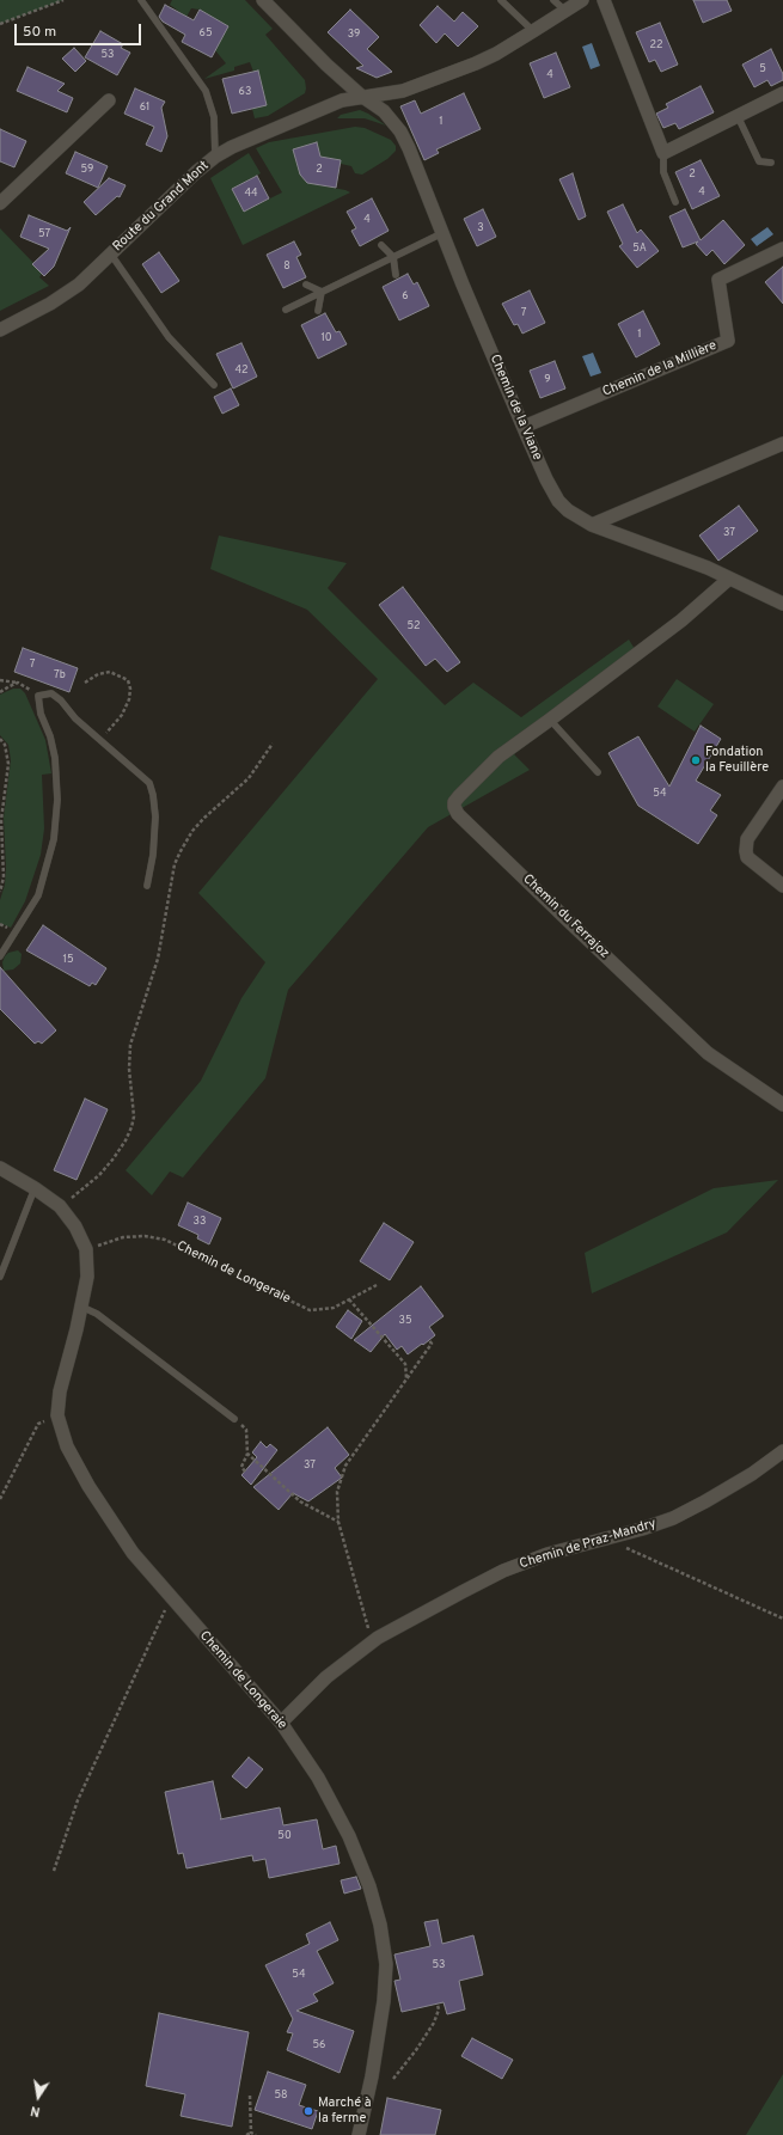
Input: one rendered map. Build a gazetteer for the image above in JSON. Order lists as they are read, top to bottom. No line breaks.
{"streets":{"street":["Route du Grand Mont","Chemin de la Millière","Chemin de la Viane","Chemin du Ferrajoz","Chemin de Longeraie","Chemin de Praz-Mandry"]},"crossings":[["Route du Grand Mont","Chemin de la Viane"],["Chemin de la Millière","Chemin de la Viane"],["Chemin de Longeraie","Chemin de Praz-Mandry"]],"places":["Fondation la Feuillère","Marché à la ferme"],"house_numbers":["65","39","22","53","5","4","63","61","1","59","2","2","4","44","4","3","57","5A","8","6","7","1","10","42","9","37","52","7","7b","54","15","33","35","37","50","53","54","56","58"],"scale_bar":"50 m","north":"bottom"}
